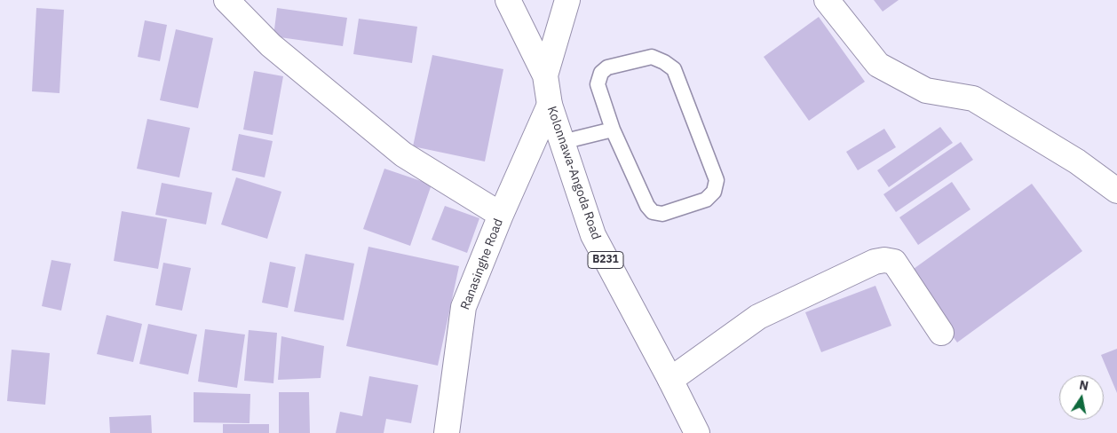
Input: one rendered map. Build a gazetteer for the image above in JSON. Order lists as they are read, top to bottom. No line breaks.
{"streets":{"street":["Kolonnawa-Angoda Road","B231","Ranasinghe Road"]},"crossings":[["Kolonnawa-Angoda Road","Ranasinghe Road"]],"north":"top"}
